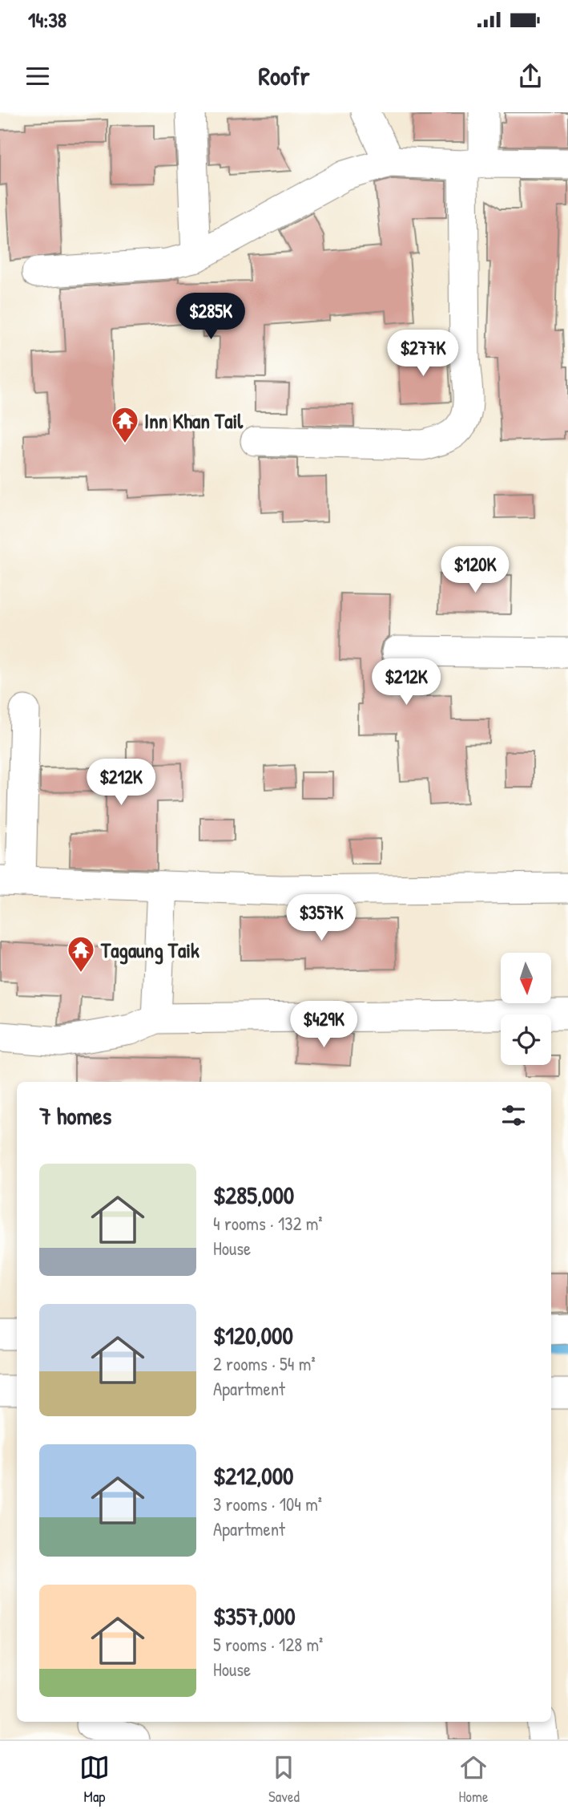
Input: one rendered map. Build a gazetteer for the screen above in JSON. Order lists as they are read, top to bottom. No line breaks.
{"places":{"temple":["Inn Khan Tail","Tagaung Taik"]},"north":"bottom","page":{"status":"14:38","header":"Roofr","price":["$285K","$277K","$120K","$212K","$212K","$357K","$429K"],"heading":"7 homes","list":[{"name":"$285,000","note":"4 rooms · 132 m² · House"},{"name":"$120,000","note":"2 rooms · 54 m² · Apartment"},{"name":"$212,000","note":"3 rooms · 104 m² · Apartment"},{"name":"$357,000","note":"5 rooms · 128 m² · House"}],"tabs":["Map","Saved","Home"]}}
